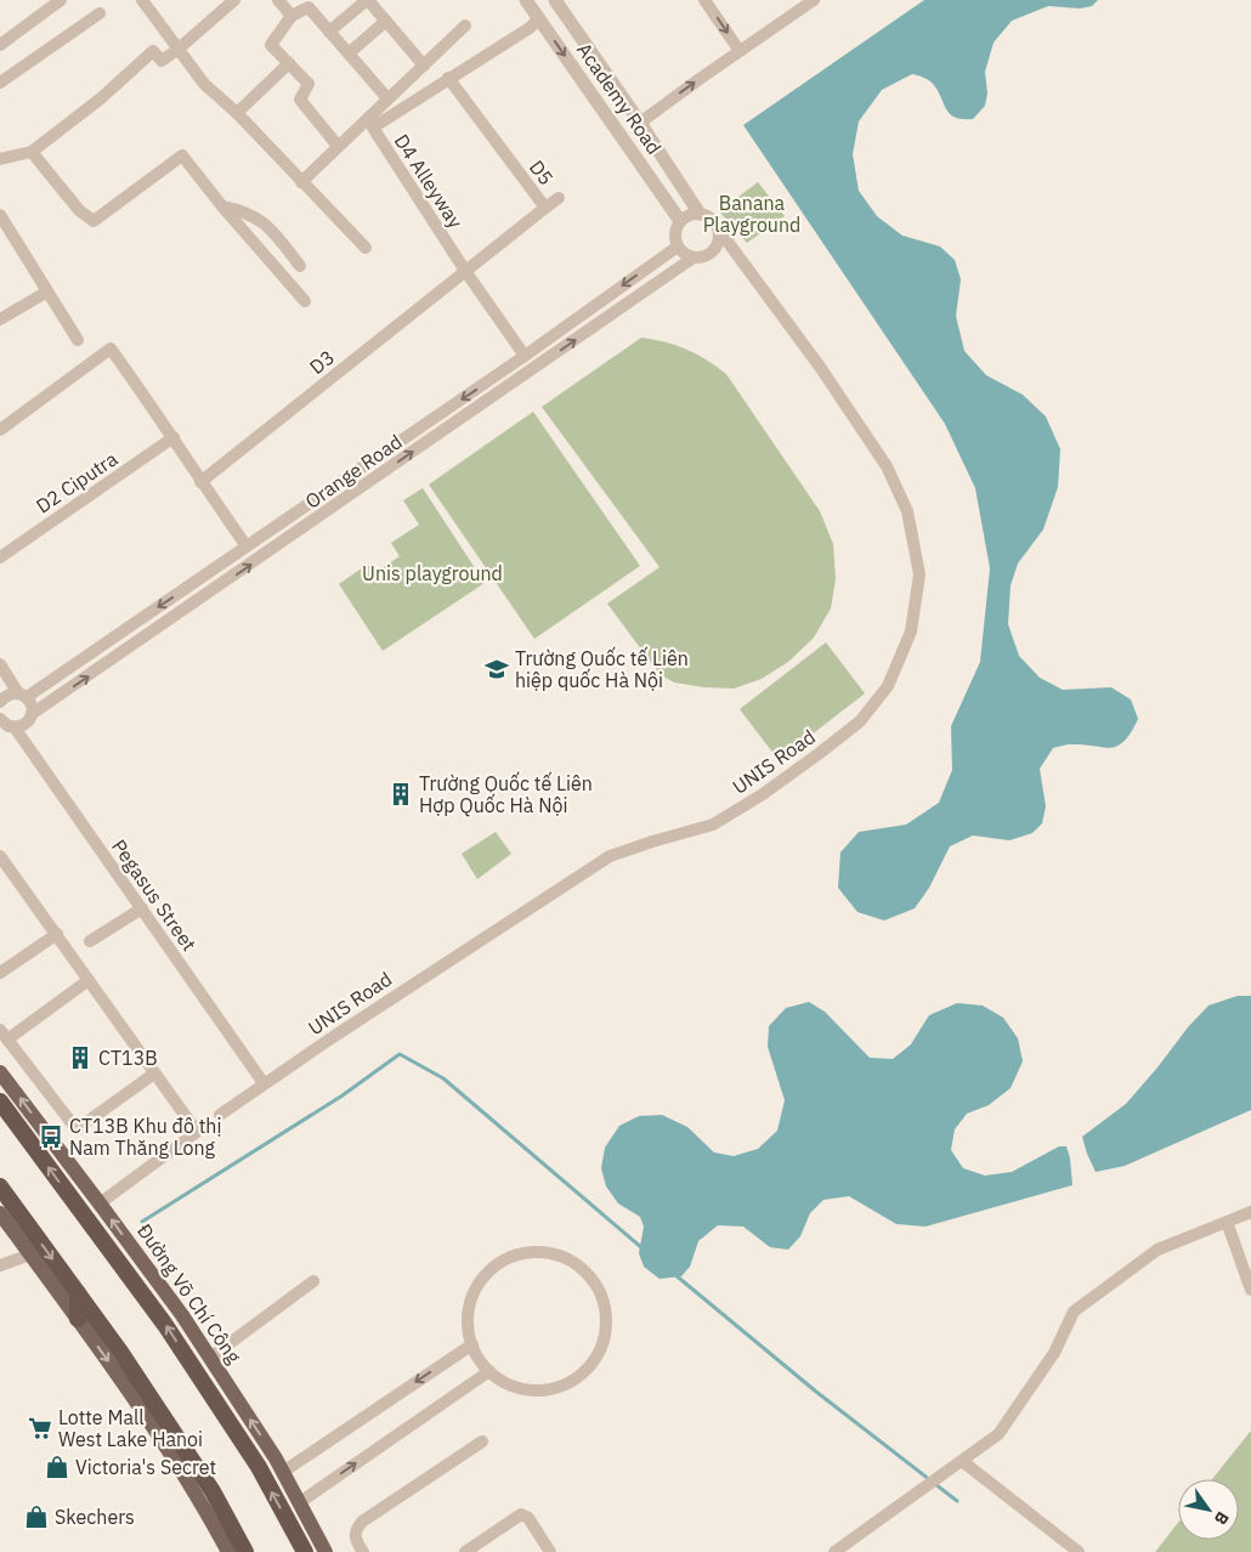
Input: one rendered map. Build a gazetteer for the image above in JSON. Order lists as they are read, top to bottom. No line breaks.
{"streets":{"highway":["Đường Võ Chí Công"],"street":["Academy Road","D5","D4 Alleyway","D3","Orange Road","D2 Ciputra","UNIS Road","Pegasus Street"]},"crossings":[["Academy Road","D4 Alleyway"],["Academy Road","Orange Road"],["Academy Road","UNIS Road"],["D5","D4 Alleyway"],["D5","D3"],["D4 Alleyway","D3"],["D4 Alleyway","Orange Road"],["Orange Road","UNIS Road"],["Orange Road","Pegasus Street"],["UNIS Road","Pegasus Street"]],"parks":["Banana Playground","Unis playground"],"places":{"school or university":["Trường Quốc tế Liên hiệp quốc Hà Nội"],"building":["Trường Quốc tế Liên Hợp Quốc Hà Nội","CT13B"],"bus stop":["CT13B Khu đô thị Nam Thăng Long"],"supermarket":["Lotte Mall West Lake Hanoi"],"shop":["Victoria's Secret","Skechers"]},"north":"bottom right"}
